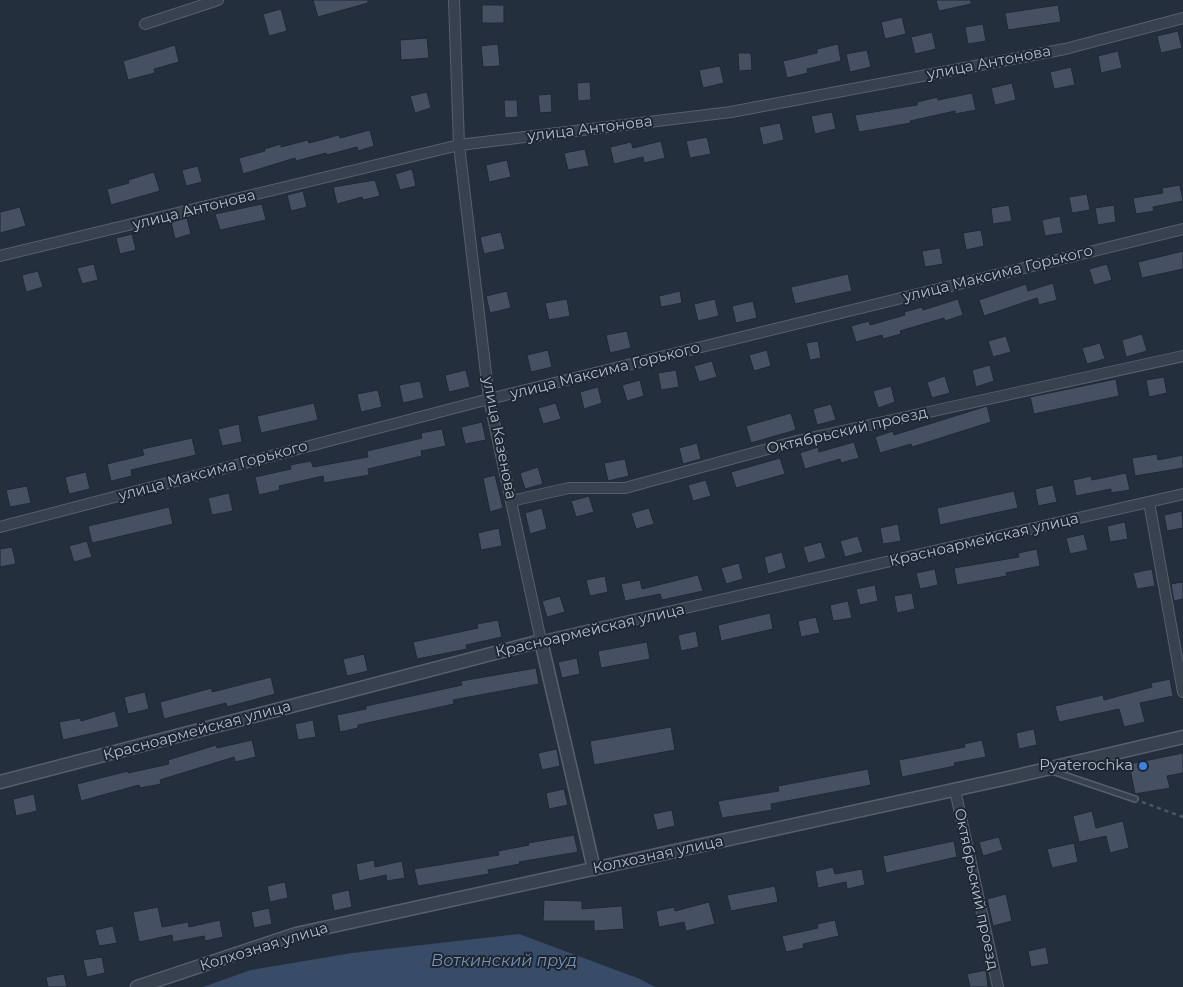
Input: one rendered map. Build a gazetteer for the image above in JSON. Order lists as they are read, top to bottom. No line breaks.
{"streets":{"street":["улица Антонова","улица Максима Горького","Октябрьский проезд","улица Казенова","Красноармейская улица","Колхозная улица"]},"crossings":[["улица Антонова","улица Казенова"],["улица Максима Горького","улица Казенова"],["Октябрьский проезд","улица Казенова"],["Октябрьский проезд","Колхозная улица"],["улица Казенова","Красноармейская улица"],["улица Казенова","Колхозная улица"]],"water":["Воткинский пруд"],"places":["Pyaterochka"]}
